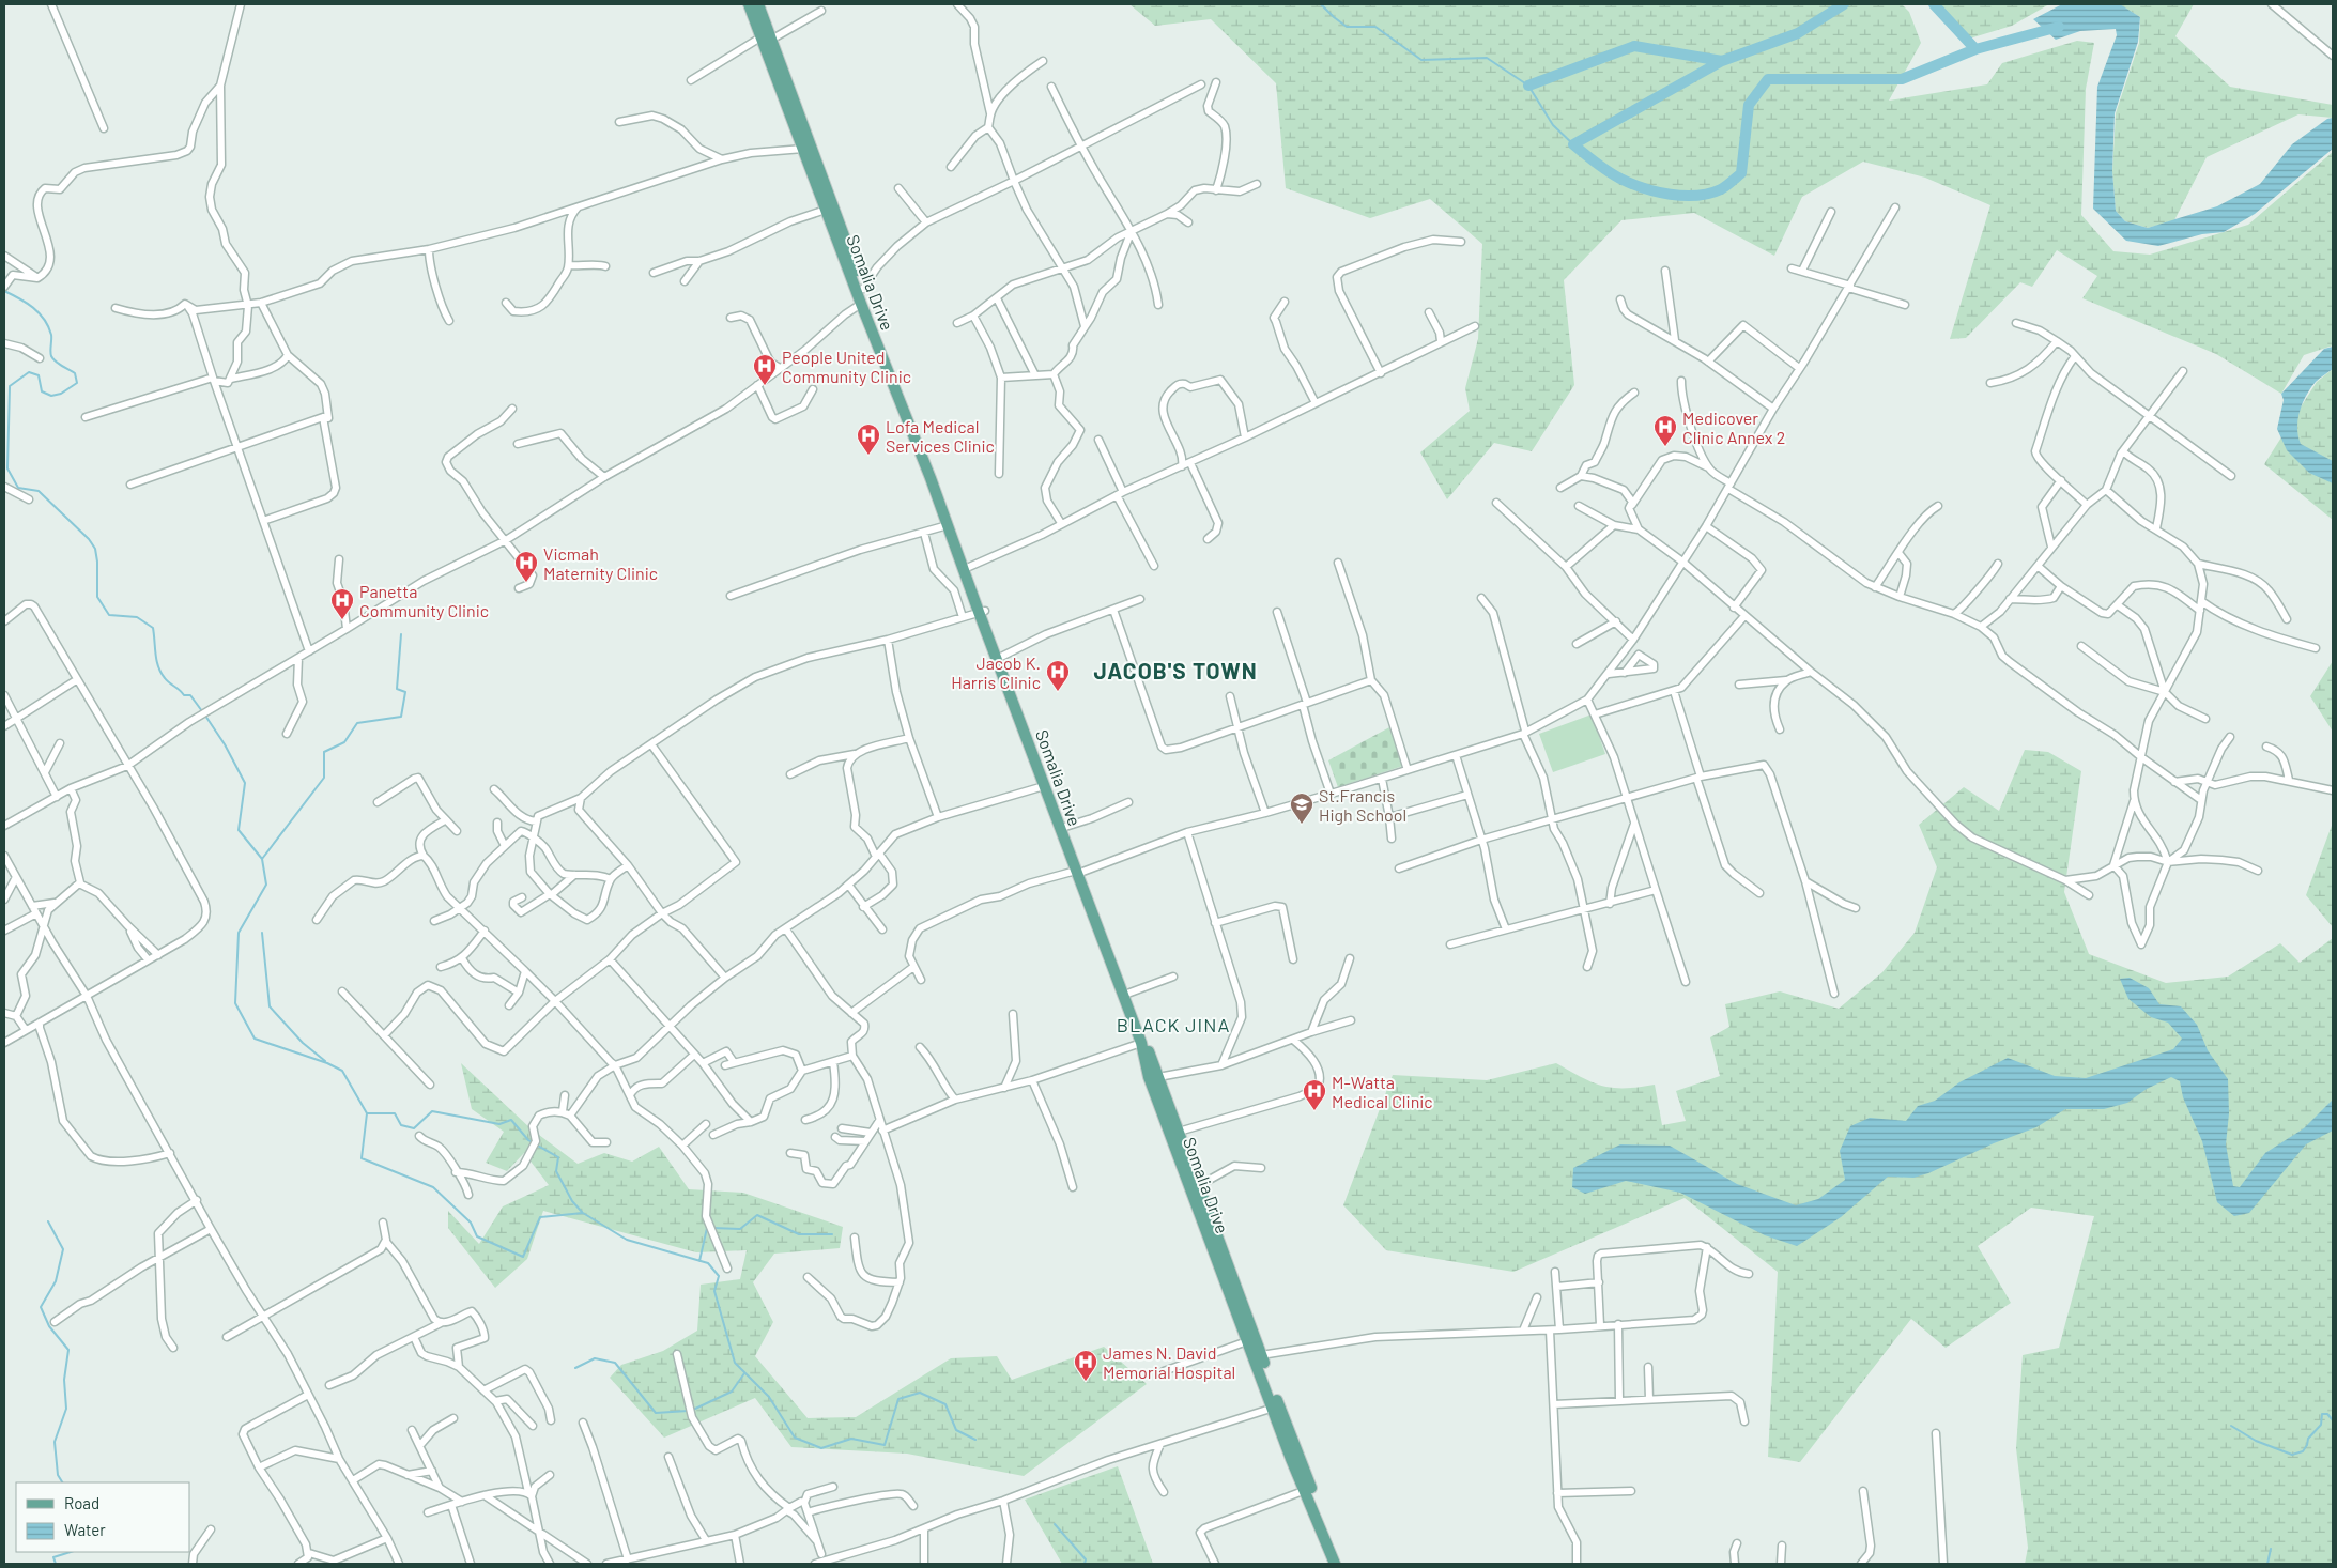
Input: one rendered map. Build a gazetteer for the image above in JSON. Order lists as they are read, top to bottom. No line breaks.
{"streets":{"main road":["Somalia Drive"]},"districts":["JACOB'S TOWN","BLACK JINA"],"places":{"hospital":["People United Community Clinic","Medicover Clinic Annex 2","Lofa Medical Services Clinic","Vicmah Maternity Clinic","Panetta Community Clinic","Jacob K. Harris Clinic","M-Watta Medical Clinic","James N. David Memorial Hospital"],"school or university":["St.Francis High School"]},"legend":["Road","Water"]}
